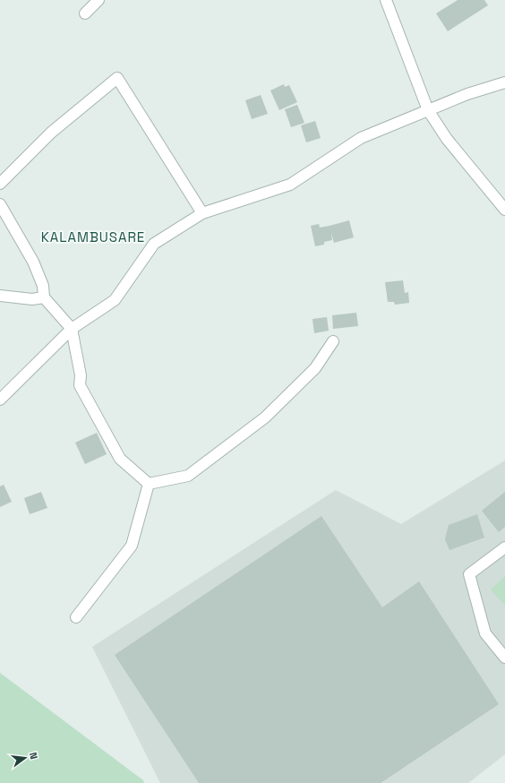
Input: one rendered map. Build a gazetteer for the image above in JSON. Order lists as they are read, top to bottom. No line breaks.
{"districts":["KALAMBUSARE"],"north":"right"}
